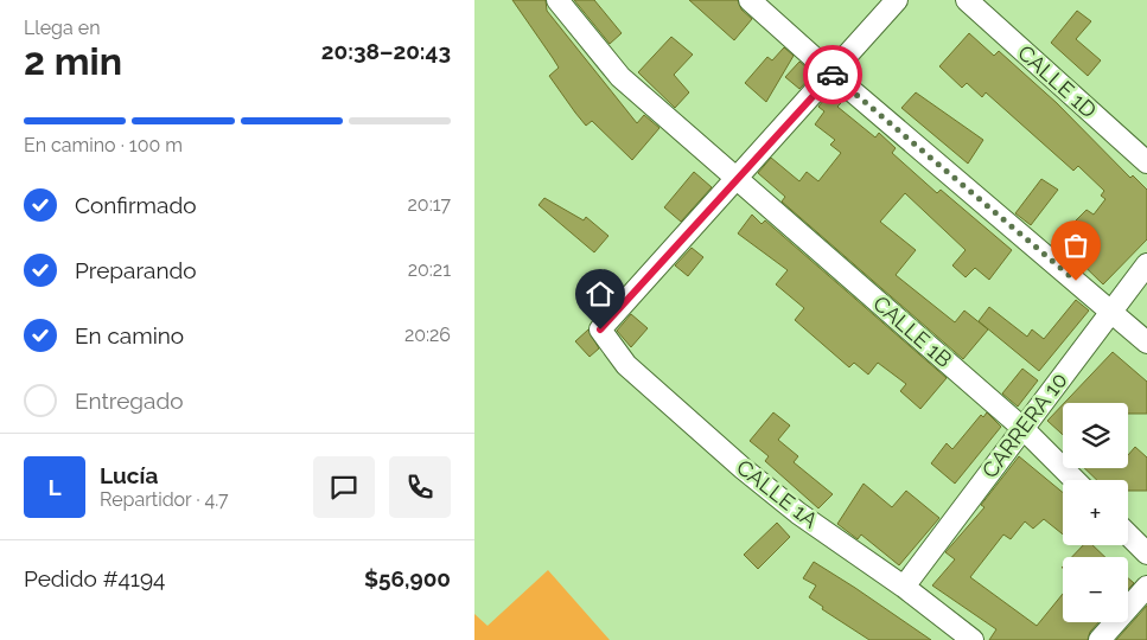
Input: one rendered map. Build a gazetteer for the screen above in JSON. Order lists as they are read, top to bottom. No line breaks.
{"streets":{"street":["CALLE 1D","CALLE 1B","CARRERA 10","CALLE 1A"]},"crossings":[["CALLE 1B","CARRERA 10"],["CALLE 1B","CALLE 1A"],["CARRERA 10","CALLE 1A"]],"page":{"heading":["2 min","Llega en","20:38–20:43"],"panel":["Lucía","Repartidor · 4.7","Pedido #4194","$56,900"],"bar":"En camino · 100 m","list":[["Confirmado","20:17"],["Preparando","20:21"],["En camino","20:26"],"Entregado"],"map_buttons":["+","−"],"round":"L"}}
